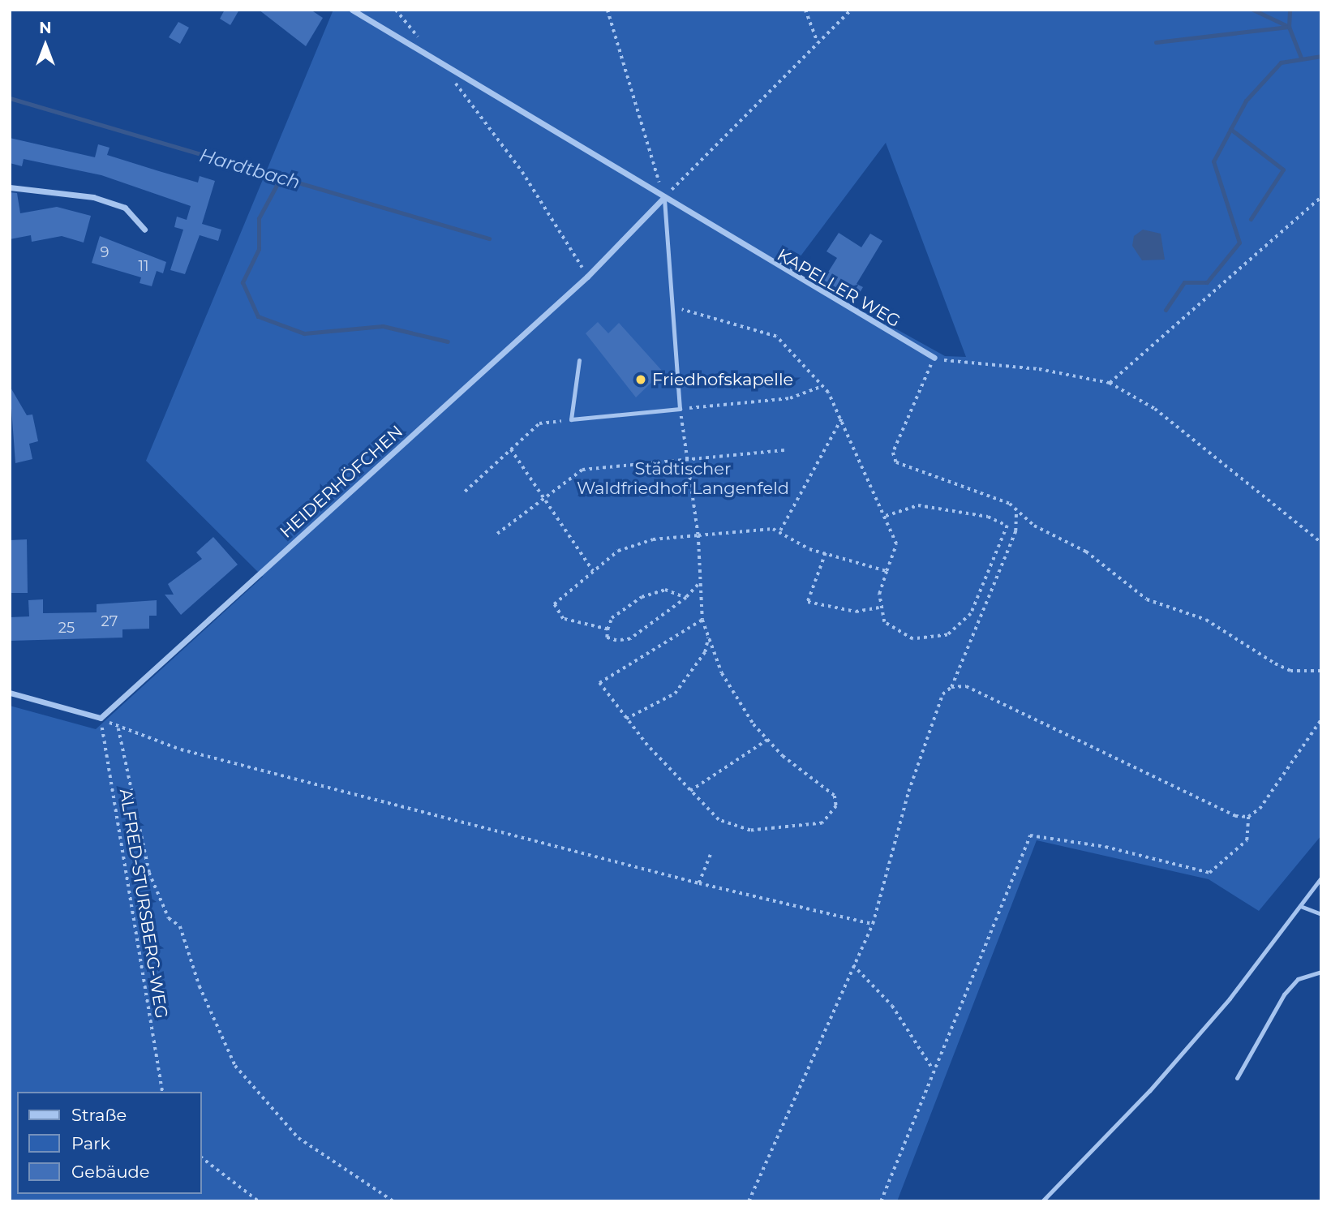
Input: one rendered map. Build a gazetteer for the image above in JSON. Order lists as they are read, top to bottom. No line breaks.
{"streets":{"street":["KAPELLER WEG","HEIDERHÖFCHEN"],"path":["ALFRED-STURSBERG-WEG"]},"crossings":[["KAPELLER WEG","HEIDERHÖFCHEN"],["HEIDERHÖFCHEN","ALFRED-STURSBERG-WEG"]],"water":["Hardtbach"],"parks":["Städtischer Waldfriedhof Langenfeld"],"places":["Friedhofskapelle"],"house_numbers":["9","11","27","25"],"legend":["Straße","Park","Gebäude"],"north":"top"}
